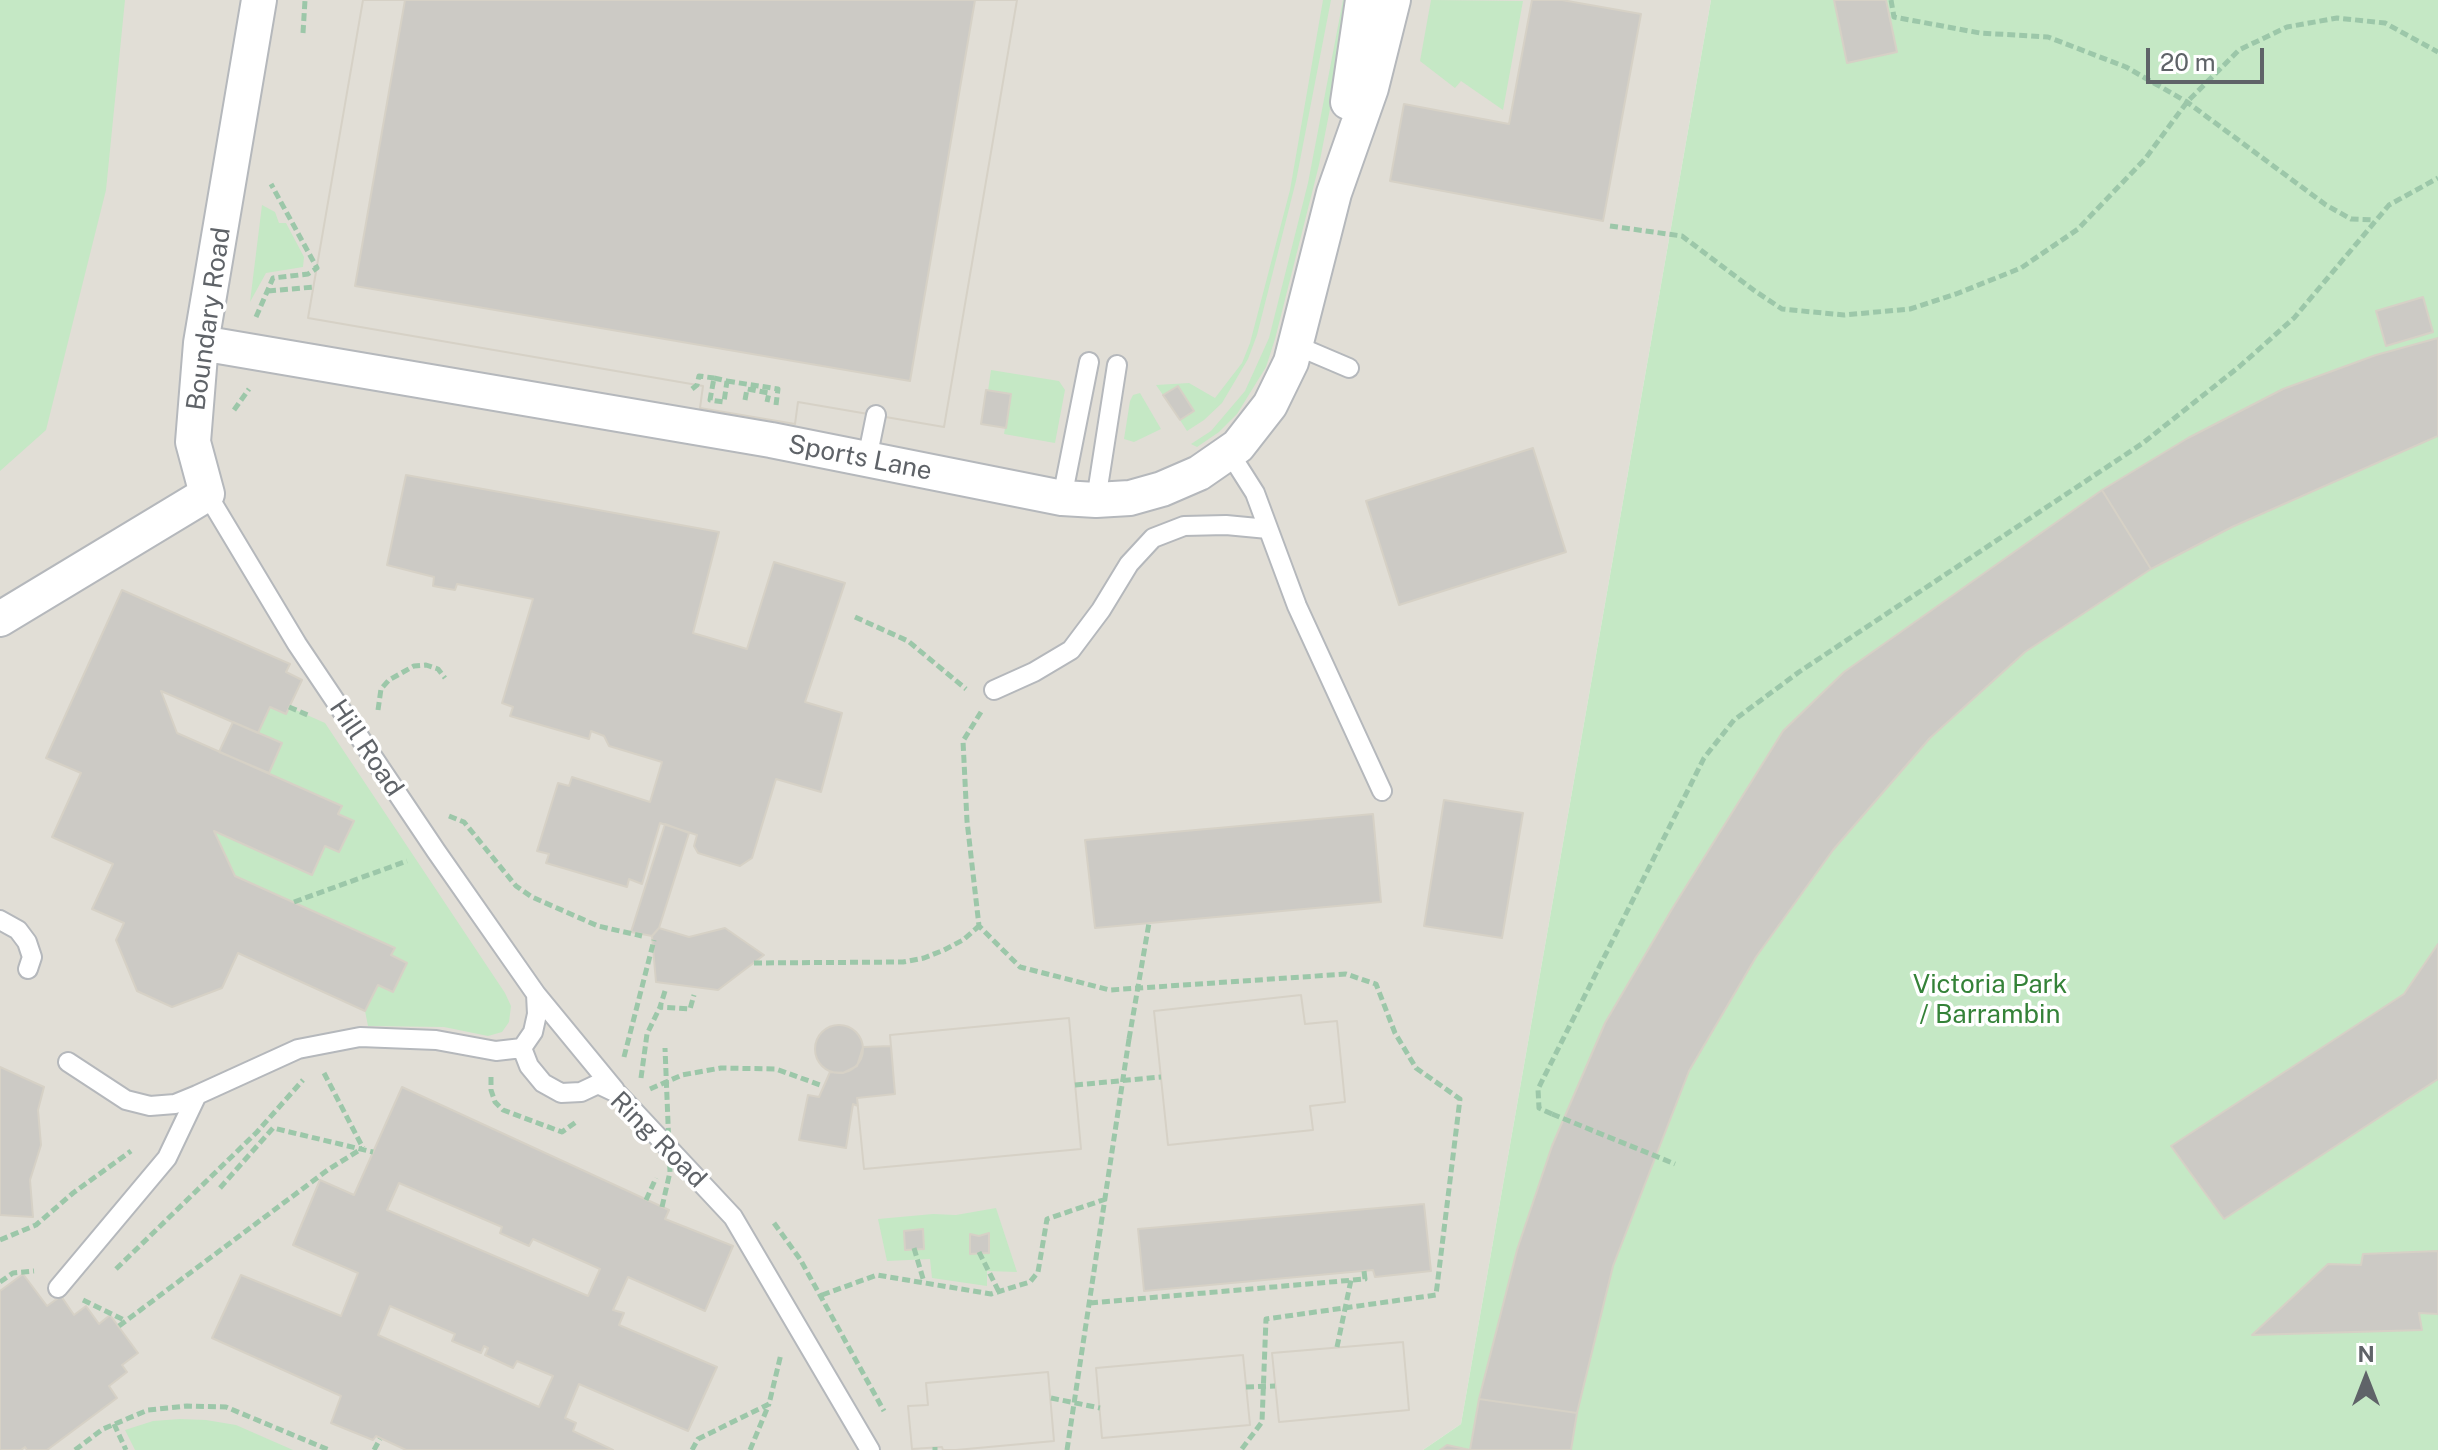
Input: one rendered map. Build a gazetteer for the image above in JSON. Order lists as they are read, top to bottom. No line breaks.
{"streets":{"street":["Boundary Road","Sports Lane"],"lane":["Hill Road","Ring Road"]},"crossings":[["Boundary Road","Sports Lane"],["Boundary Road","Hill Road"],["Hill Road","Ring Road"]],"parks":["Victoria Park / Barrambin"],"scale_bar":"20 m","north":"top"}
